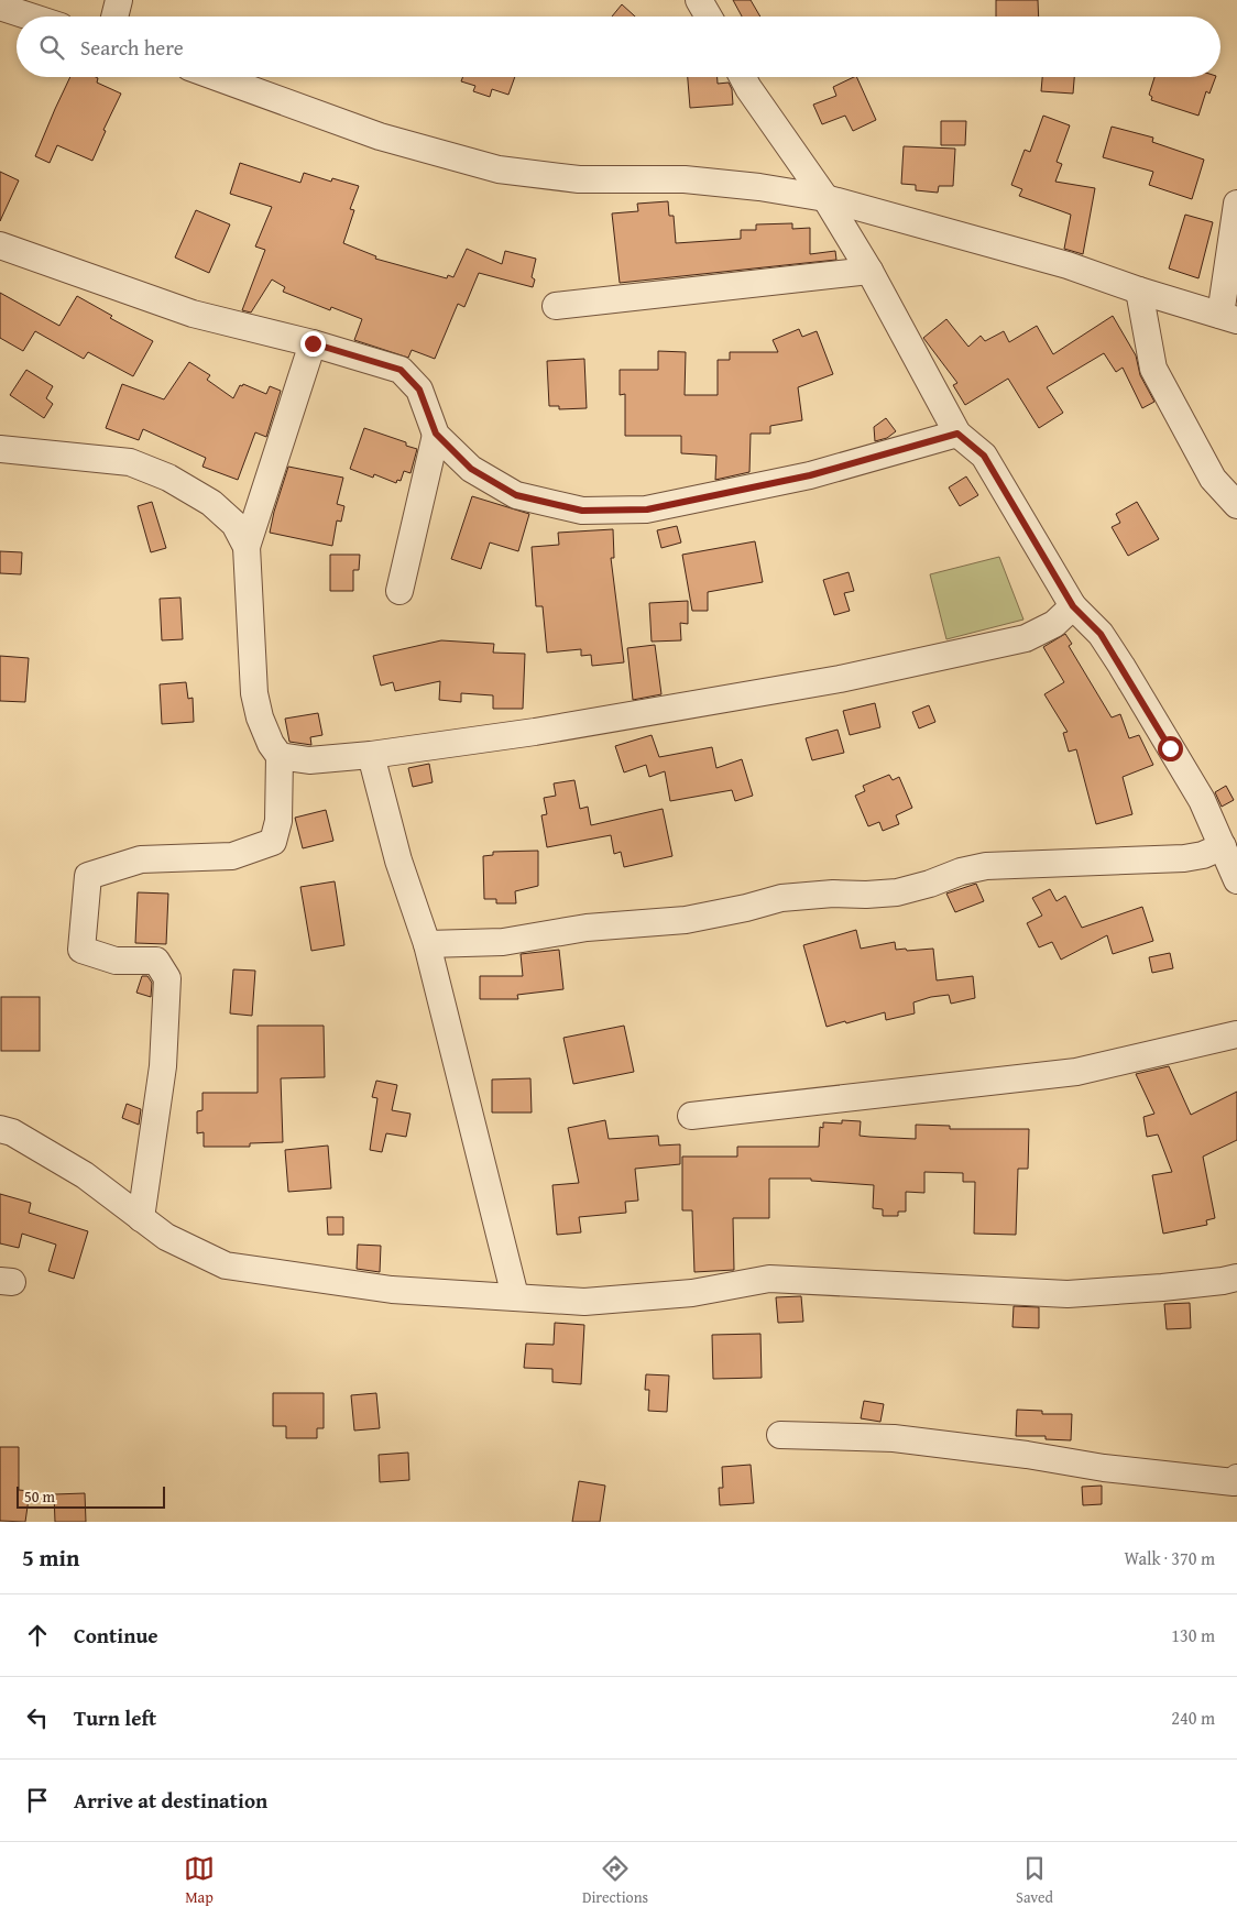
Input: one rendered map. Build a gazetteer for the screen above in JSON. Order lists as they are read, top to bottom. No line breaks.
{"scale_bar":"50 m","page":{"search":"Search here","scale":"50 m","heading":["5 min","Walk · 370 m"],"list":[["Continue","130 m"],["Turn left","240 m"],"Arrive at destination"],"nav":["Map","Directions","Saved"]}}
